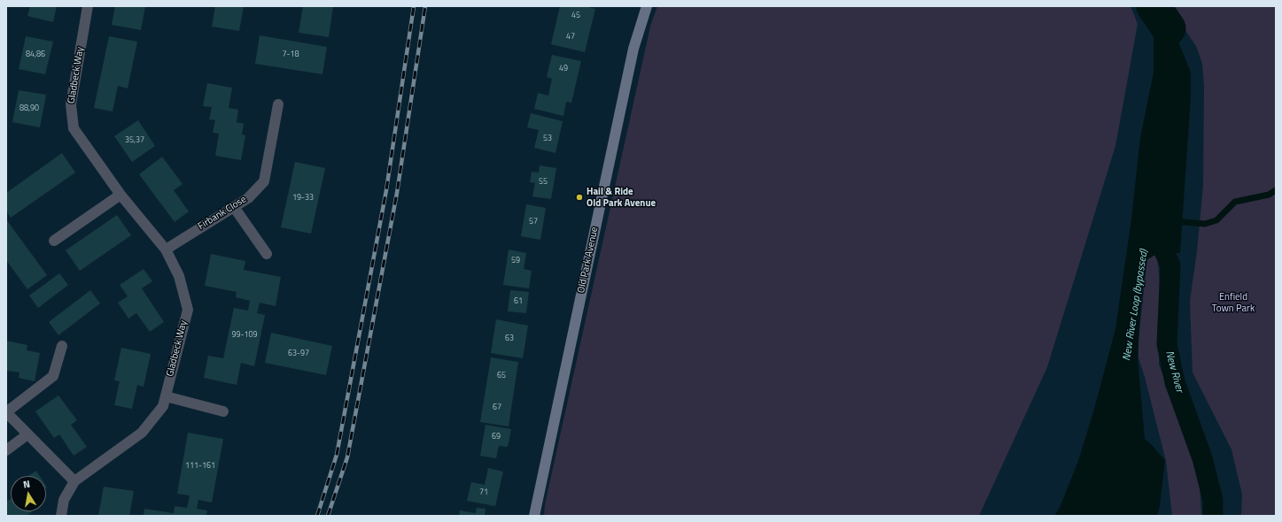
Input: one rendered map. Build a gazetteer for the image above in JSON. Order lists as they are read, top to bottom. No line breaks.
{"streets":{"street":["Gladbeck Way","Firbank Close","Old Park Avenue"]},"crossings":[["Gladbeck Way","Firbank Close"]],"water":["New River Loop (bypassed)","New River"],"parks":["Enfield Town Park"],"places":["Hail & Ride Old Park Avenue"],"house_numbers":["45","47","84,86","7-18","49","88,90","53","35,37","55","19-33","57","59","61","99-109","63","63-97","65","67","69","111-161","71"],"north":"top"}
